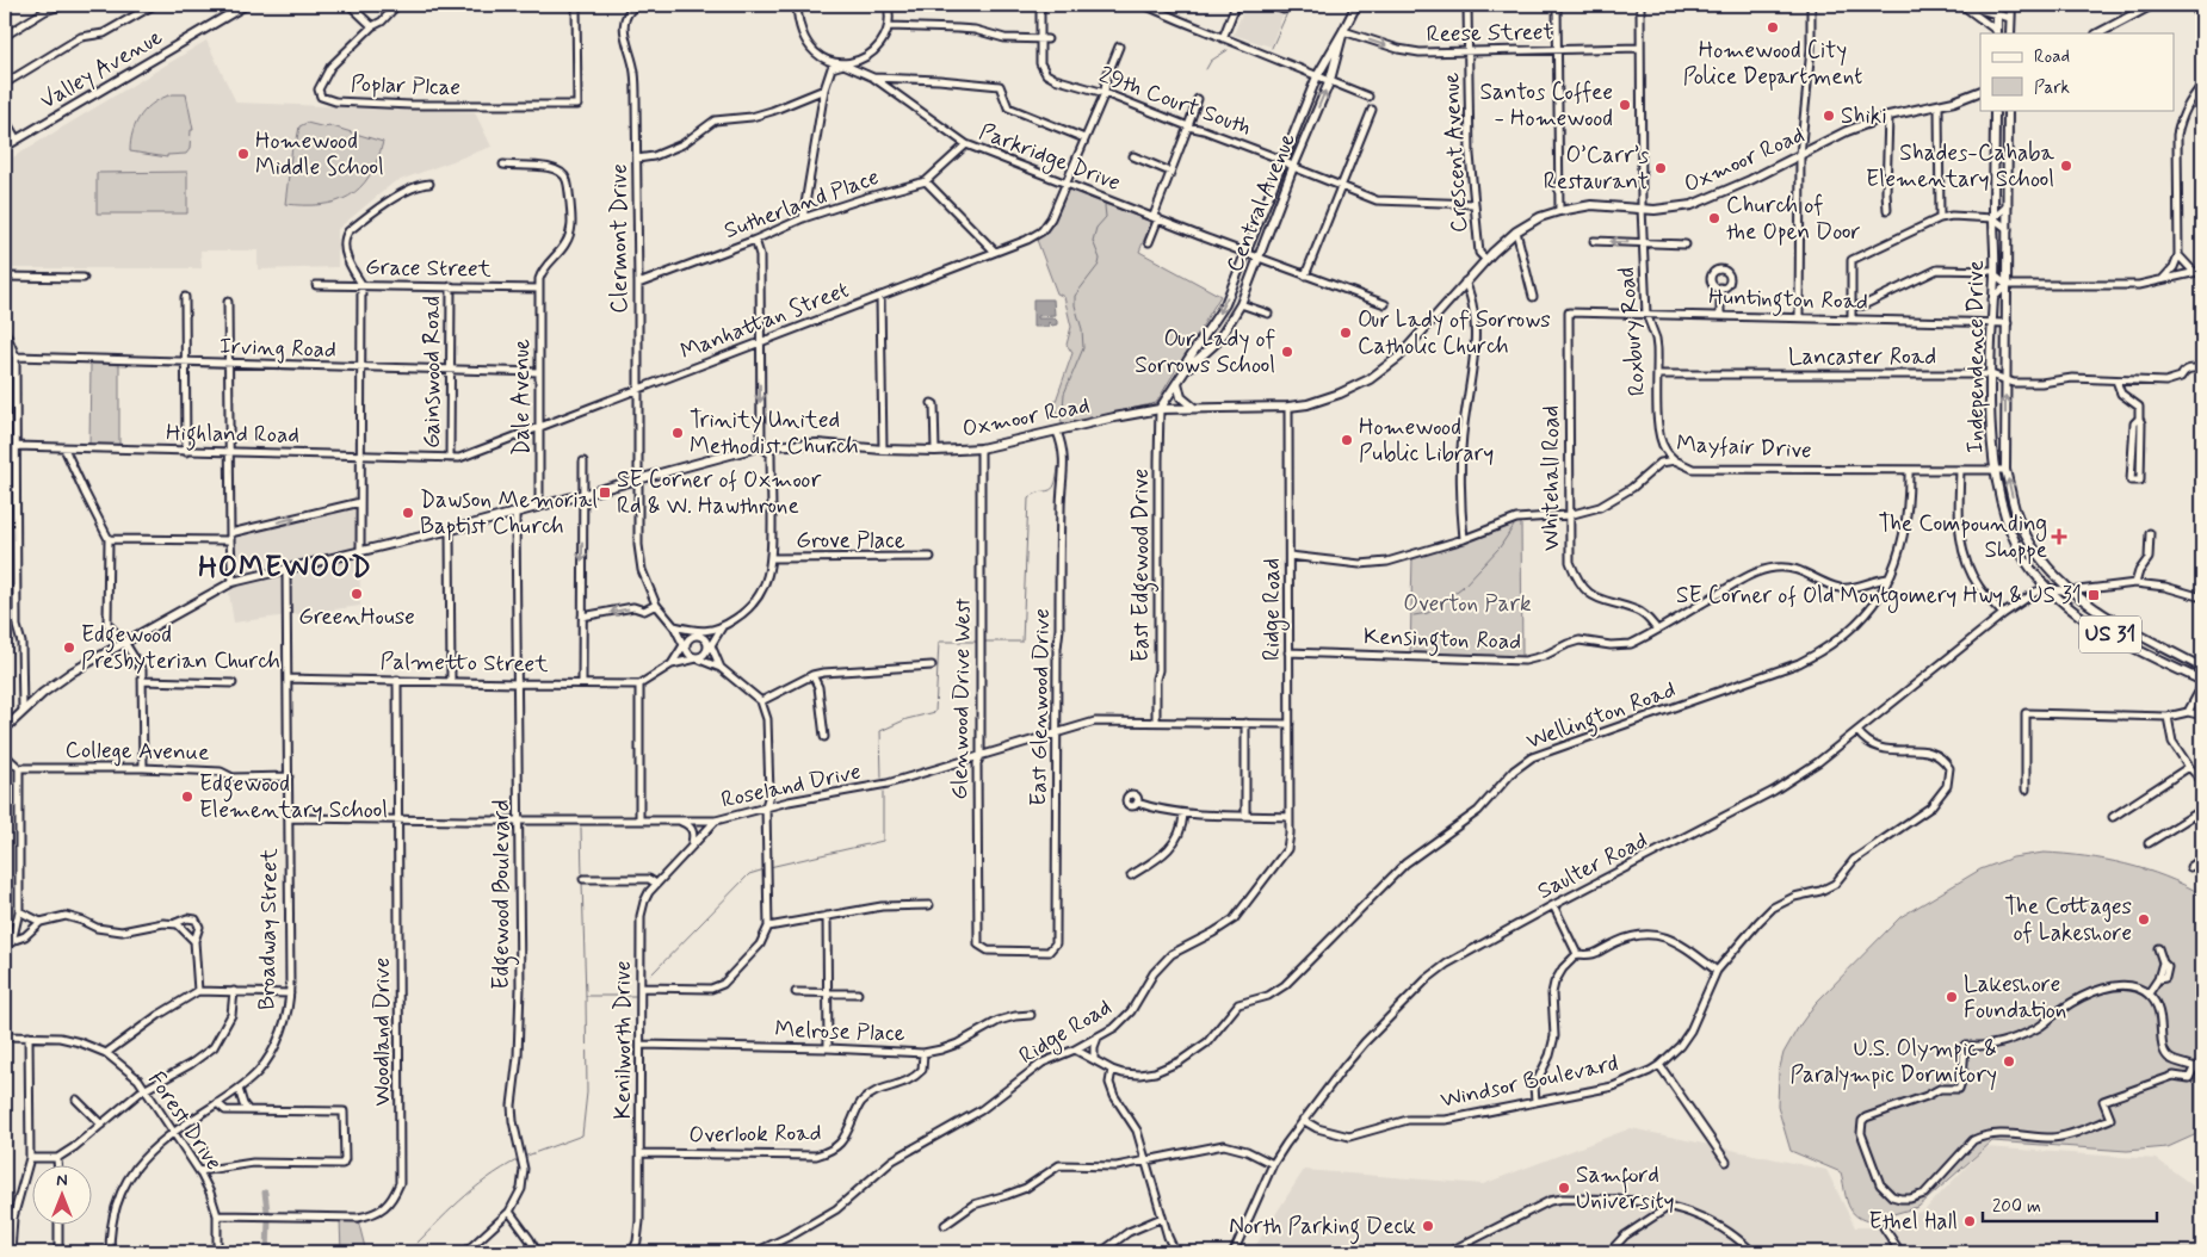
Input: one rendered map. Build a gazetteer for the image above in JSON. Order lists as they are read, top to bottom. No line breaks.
{"streets":{"main road":["Valley Avenue","Oxmoor Road","Central Avenue","Independence Drive","US 31"],"street":["Reese Street","Poplar Plcae","29th Court South","Crescent Avenue","Parkridge Drive","Sutherland Place","Clermont Drive","Grace Street","Huntington Road","Manhattan Street","Roxbury Road","Irving Road","Lancaster Road","Gainswood Road","Dale Avenue","Highland Road","Mayfair Drive","Whitehall Road","Grove Place","East Edgewood Drive","Ridge Road","Kensington Road","Palmetto Street","Glenwood Drive West","East Glenwood Drive","Wellington Road","College Avenue","Roseland Drive","Saulter Road","Edgewood Boulevard","Broadway Street","Woodland Drive","Melrose Place","Kenilworth Drive","Windsor Boulevard","Forest Drive","Overlook Road"]},"crossings":[["Reese Street","Crescent Avenue"],["Reese Street","Central Avenue"],["Reese Street","Roxbury Road"],["29th Court South","Crescent Avenue"],["29th Court South","Central Avenue"],["29th Court South","Manhattan Street"],["Crescent Avenue","Oxmoor Road"],["Parkridge Drive","Central Avenue"],["Parkridge Drive","Sutherland Place"],["Parkridge Drive","Manhattan Street"],["Oxmoor Road","Central Avenue"],["Oxmoor Road","Clermont Drive"],["Oxmoor Road","Roxbury Road"],["Oxmoor Road","Dale Avenue"],["Oxmoor Road","Grove Place"],["Oxmoor Road","East Edgewood Drive"],["Oxmoor Road","Ridge Road"],["Oxmoor Road","Glenwood Drive West"],["Oxmoor Road","East Glenwood Drive"],["Oxmoor Road","Edgewood Boulevard"],["Oxmoor Road","Broadway Street"],["Central Avenue","East Edgewood Drive"],["Sutherland Place","Clermont Drive"],["Clermont Drive","Manhattan Street"],["Clermont Drive","Grove Place"],["Grace Street","Gainswood Road"],["Grace Street","Dale Avenue"],["Huntington Road","Roxbury Road"],["Huntington Road","Independence Drive"],["Huntington Road","Whitehall Road"],["Manhattan Street","Gainswood Road"],["Manhattan Street","Dale Avenue"],["Manhattan Street","Highland Road"],["Roxbury Road","Lancaster Road"],["Roxbury Road","Mayfair Drive"],["Irving Road","Gainswood Road"],["Irving Road","Dale Avenue"],["Lancaster Road","Independence Drive"],["Independence Drive","Mayfair Drive"],["Independence Drive","Saulter Road"],["Gainswood Road","Highland Road"],["Mayfair Drive","Whitehall Road"],["Mayfair Drive","Ridge Road"],["Mayfair Drive","Wellington Road"],["Whitehall Road","Kensington Road"],["East Edgewood Drive","Roseland Drive"],["Ridge Road","Kensington Road"],["Ridge Road","Roseland Drive"],["Kensington Road","Wellington Road"],["Palmetto Street","Roseland Drive"],["Palmetto Street","Edgewood Boulevard"],["Palmetto Street","Broadway Street"],["Palmetto Street","Woodland Drive"],["Palmetto Street","Kenilworth Drive"],["Glenwood Drive West","East Glenwood Drive"],["Glenwood Drive West","Roseland Drive"],["East Glenwood Drive","Roseland Drive"],["College Avenue","Broadway Street"],["Roseland Drive","Edgewood Boulevard"],["Roseland Drive","Broadway Street"],["Roseland Drive","Woodland Drive"],["Roseland Drive","Kenilworth Drive"],["Saulter Road","Windsor Boulevard"],["Broadway Street","Forest Drive"],["Woodland Drive","Forest Drive"],["Melrose Place","Kenilworth Drive"],["Melrose Place","Overlook Road"],["Kenilworth Drive","Overlook Road"]],"one_way":["Reese Street"],"districts":["HOMEWOOD"],"parks":["Overton Park"],"places":{"other":["Homewood City Police Department","Santos Coffee - Homewood","Shiki","Homewood Middle School","Shades-Cahaba Elementary School","O’Carr’s Restaurant","Church of the Open Door","Our Lady of Sorrows Catholic Church","Our Lady of Sorrows School","Trinity United Methodist Church","Homewood Public Library","Dawson Memorial Baptist Church","GreenHouse","Edgewood Presbyterian Church","Edgewood Elementary School","The Cottages of Lakeshore","Lakeshore Foundation","U.S. Olympic & Paralympic Dormitory","Samford University","Ethel Hall","North Parking Deck"],"transit":["SE Corner of Oxmoor Rd & W. Hawthrone","SE Corner of Old Montgomery Hwy & US 31"],"health":["The Compounding Shoppe"]},"legend":["Road","Park"],"scale_bar":"200 m","north":"top"}
